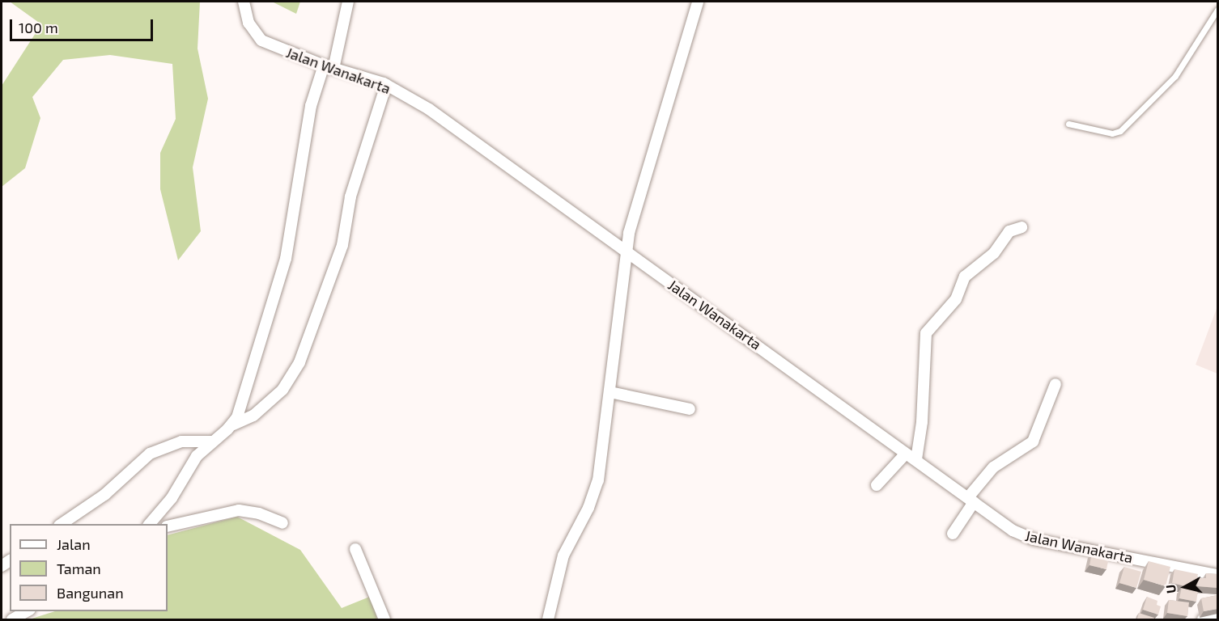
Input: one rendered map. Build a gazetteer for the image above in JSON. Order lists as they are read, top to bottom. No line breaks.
{"streets":{"street":["Jalan Wanakarta"]},"legend":["Jalan","Taman","Bangunan"],"scale_bar":"100 m","north":"left"}
